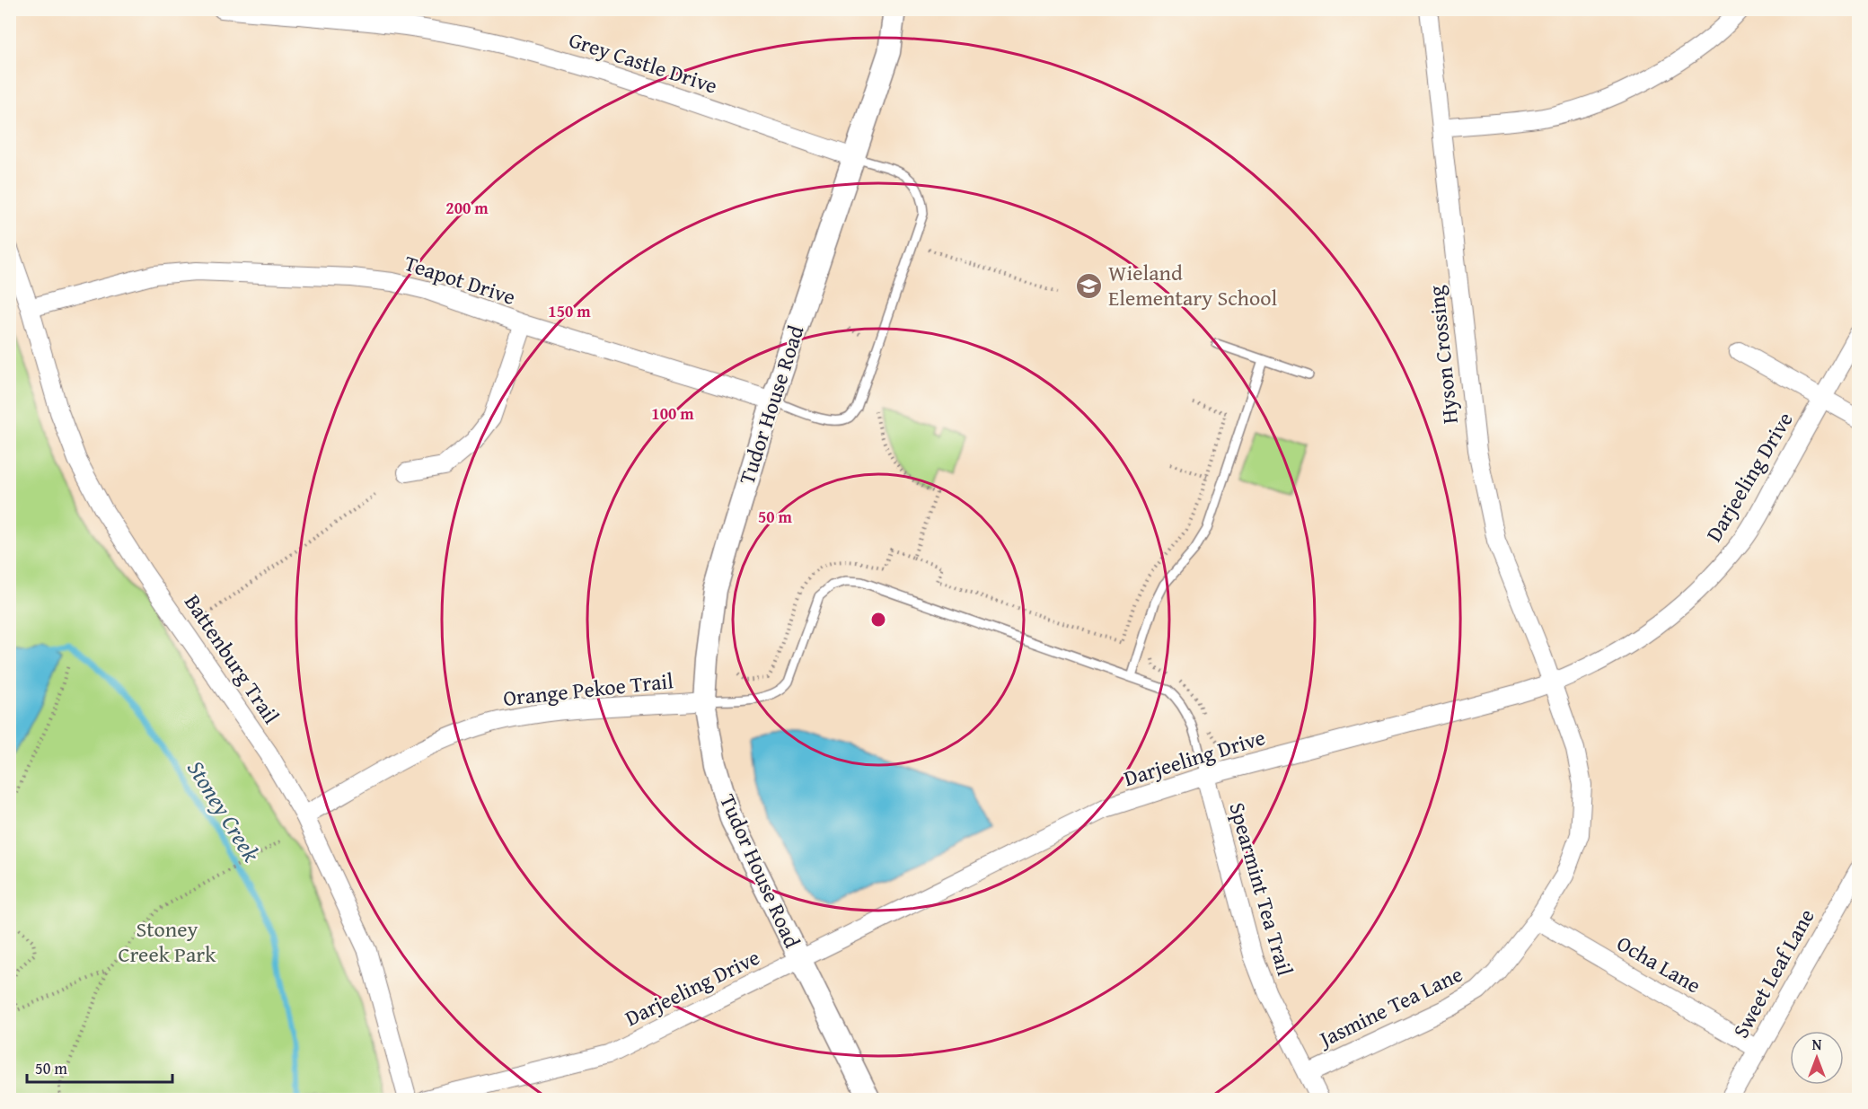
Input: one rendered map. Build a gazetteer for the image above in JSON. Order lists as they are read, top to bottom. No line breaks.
{"streets":{"street":["Grey Castle Drive","Teapot Drive","Hyson Crossing","Tudor House Road","Darjeeling Drive","Battenburg Trail","Orange Pekoe Trail","Spearmint Tea Trail","Ocha Lane","Sweet Leaf Lane","Jasmine Tea Lane"]},"crossings":[["Grey Castle Drive","Tudor House Road"],["Teapot Drive","Tudor House Road"],["Teapot Drive","Battenburg Trail"],["Hyson Crossing","Darjeeling Drive"],["Hyson Crossing","Jasmine Tea Lane"],["Tudor House Road","Darjeeling Drive"],["Tudor House Road","Orange Pekoe Trail"],["Darjeeling Drive","Spearmint Tea Trail"],["Darjeeling Drive","Jasmine Tea Lane"],["Battenburg Trail","Orange Pekoe Trail"],["Spearmint Tea Trail","Jasmine Tea Lane"],["Ocha Lane","Sweet Leaf Lane"],["Ocha Lane","Jasmine Tea Lane"]],"water":["Stoney Creek"],"parks":["Stoney Creek Park"],"places":{"school or university":["Wieland Elementary School"]},"scale_bar":"50 m","north":"top","rings":["200 m","150 m","100 m","50 m"]}
